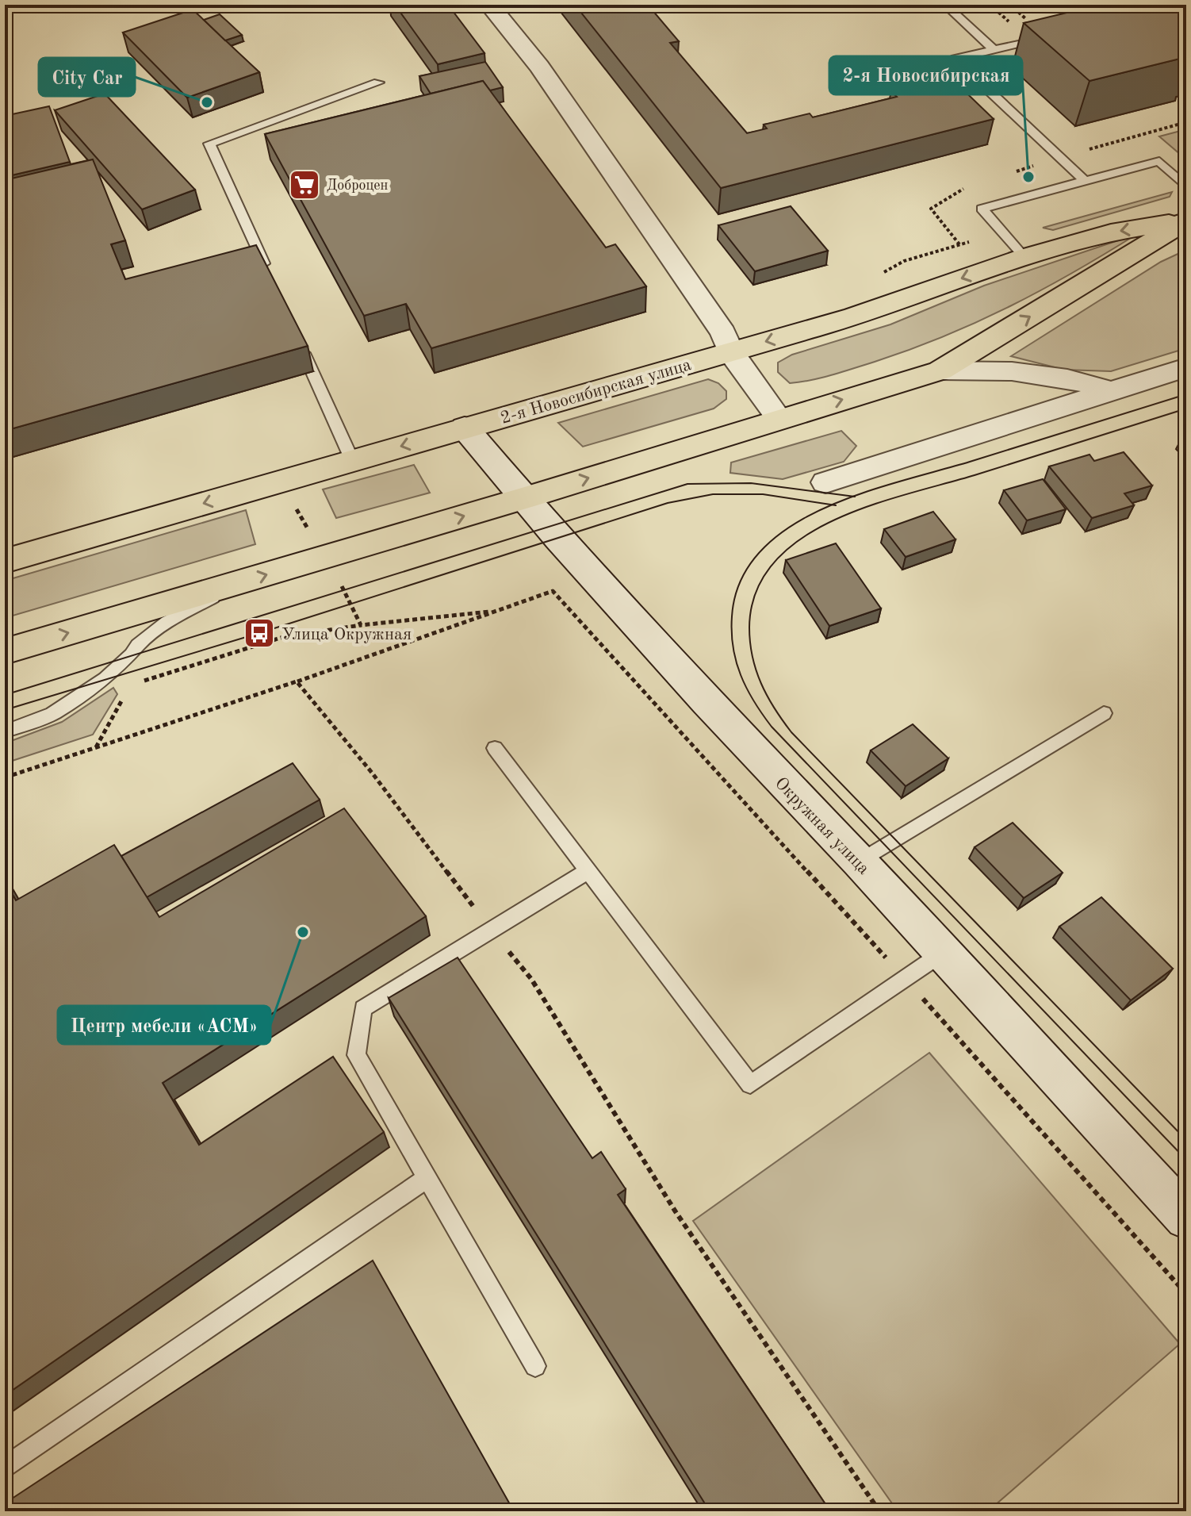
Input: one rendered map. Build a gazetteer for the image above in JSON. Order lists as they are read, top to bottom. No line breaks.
{"streets":{"main road":["2-я Новосибирская улица","Окружная улица"]},"crossings":[["2-я Новосибирская улица","Окружная улица"]],"places":{"other":["City Car","2-я Новосибирская","Центр мебели «АСМ»"],"supermarket":["Доброцен"],"bus stop":["Улица Окружная"]}}
